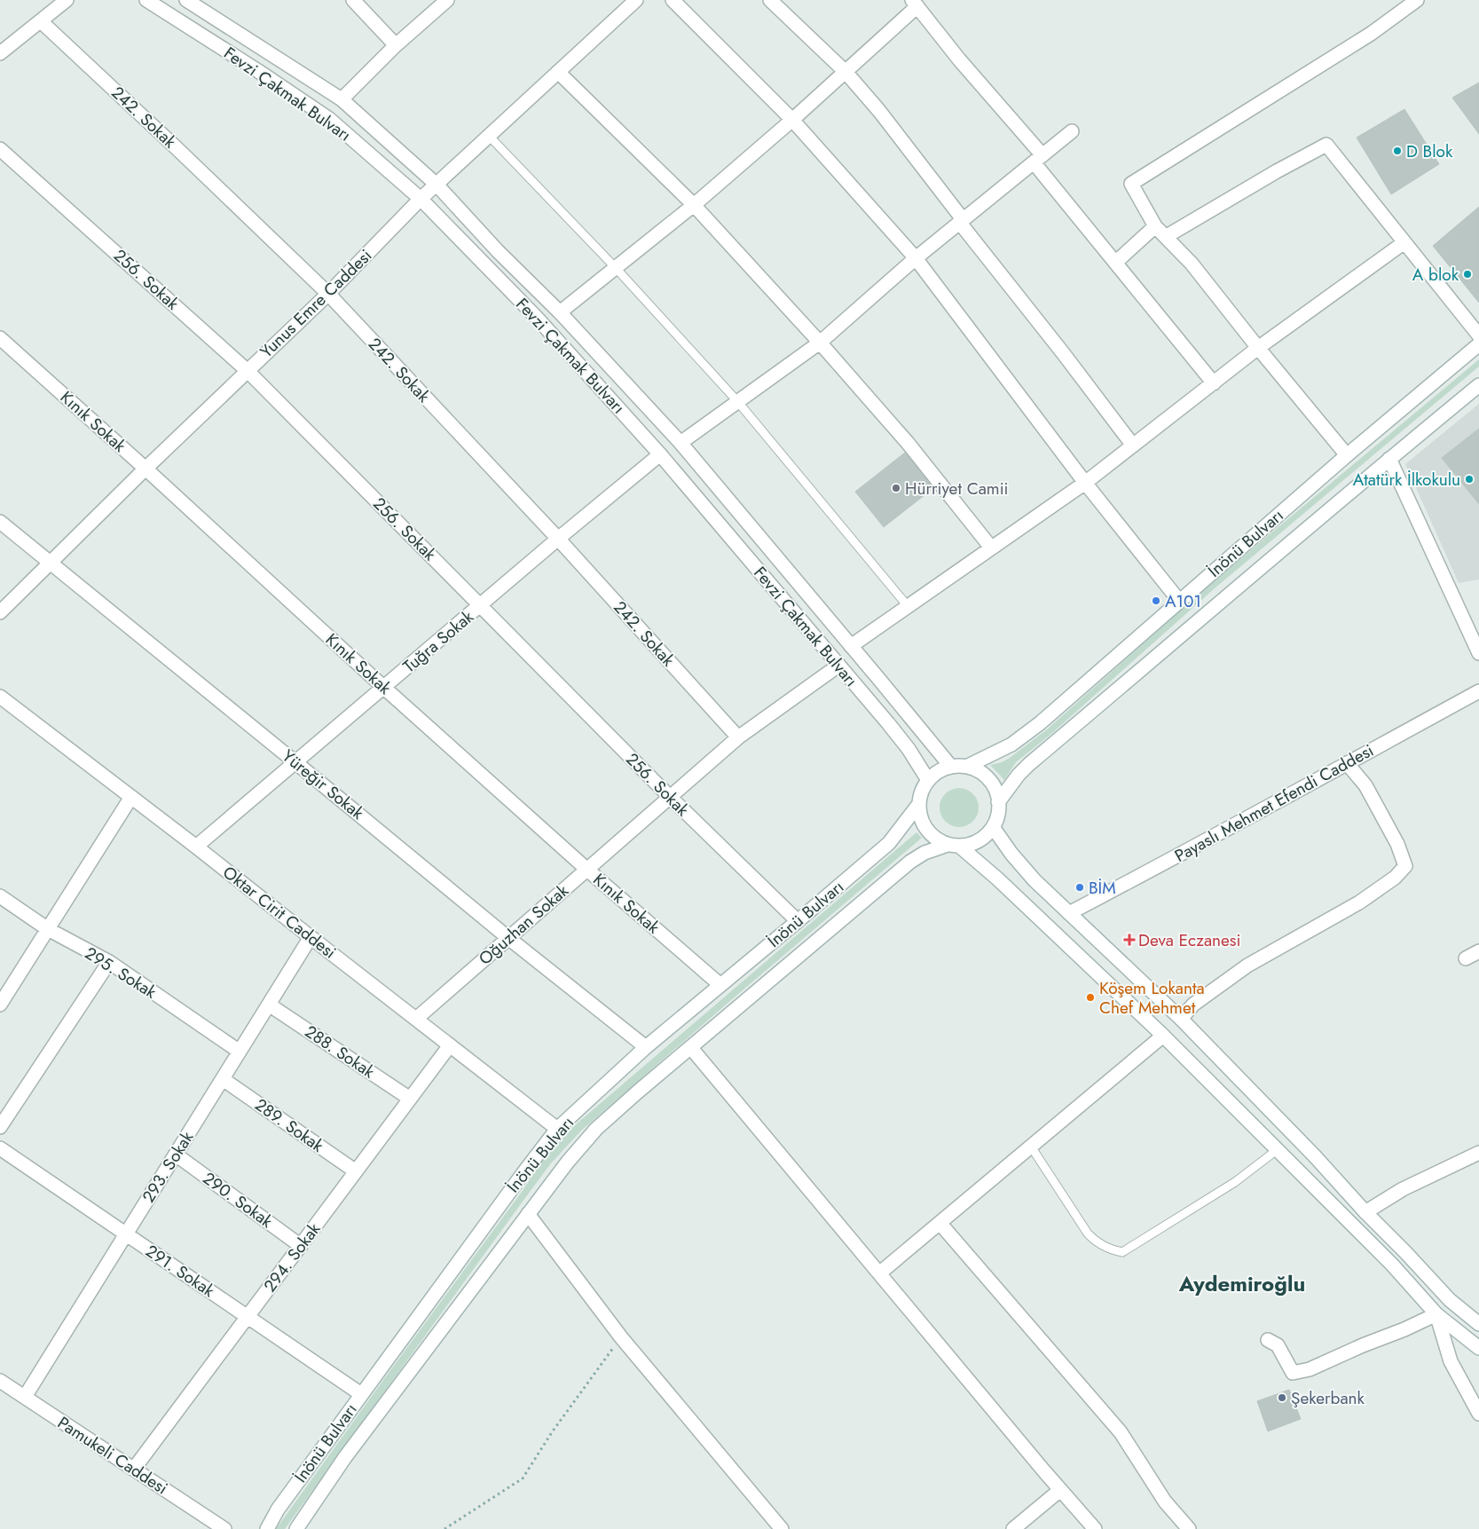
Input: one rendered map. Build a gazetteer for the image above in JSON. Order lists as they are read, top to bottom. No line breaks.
{"streets":{"street":["Fevzi Çakmak Bulvarı","242. Sokak","256. Sokak","Yunus Emre Caddesi","Kınık Sokak","İnönü Bulvarı","Tuğra Sokak","Yüreğir Sokak","Payaslı Mehmet Efendi Caddesi","Oktar Cirit Caddesi","Oğuzhan Sokak","295. Sokak","288. Sokak","289. Sokak","293. Sokak","290. Sokak","294. Sokak","291. Sokak","Pamukeli Caddesi"]},"crossings":[["Fevzi Çakmak Bulvarı","Yunus Emre Caddesi"],["Fevzi Çakmak Bulvarı","İnönü Bulvarı"],["Fevzi Çakmak Bulvarı","Tuğra Sokak"],["Fevzi Çakmak Bulvarı","Oğuzhan Sokak"],["242. Sokak","Yunus Emre Caddesi"],["242. Sokak","Tuğra Sokak"],["242. Sokak","Oğuzhan Sokak"],["256. Sokak","Yunus Emre Caddesi"],["256. Sokak","İnönü Bulvarı"],["256. Sokak","Tuğra Sokak"],["256. Sokak","Oğuzhan Sokak"],["Yunus Emre Caddesi","Kınık Sokak"],["Yunus Emre Caddesi","Yüreğir Sokak"],["Kınık Sokak","İnönü Bulvarı"],["Kınık Sokak","Tuğra Sokak"],["Kınık Sokak","Oğuzhan Sokak"],["İnönü Bulvarı","Yüreğir Sokak"],["İnönü Bulvarı","Oktar Cirit Caddesi"],["İnönü Bulvarı","291. Sokak"],["Tuğra Sokak","Yüreğir Sokak"],["Tuğra Sokak","Oktar Cirit Caddesi"],["Yüreğir Sokak","Oğuzhan Sokak"],["Oktar Cirit Caddesi","Oğuzhan Sokak"],["Oktar Cirit Caddesi","293. Sokak"],["Oktar Cirit Caddesi","294. Sokak"],["295. Sokak","293. Sokak"],["288. Sokak","293. Sokak"],["288. Sokak","294. Sokak"],["289. Sokak","293. Sokak"],["289. Sokak","294. Sokak"],["293. Sokak","290. Sokak"],["293. Sokak","291. Sokak"],["293. Sokak","Pamukeli Caddesi"],["290. Sokak","294. Sokak"],["294. Sokak","291. Sokak"],["294. Sokak","Pamukeli Caddesi"]],"districts":["Aydemiroğlu"],"places":{"other":["D Blok","A blok","Atatürk İlkokulu","Hürriyet Camii","A101","BİM","Köşem Lokanta Chef Mehmet","Şekerbank"],"health":["Deva Eczanesi"]}}
